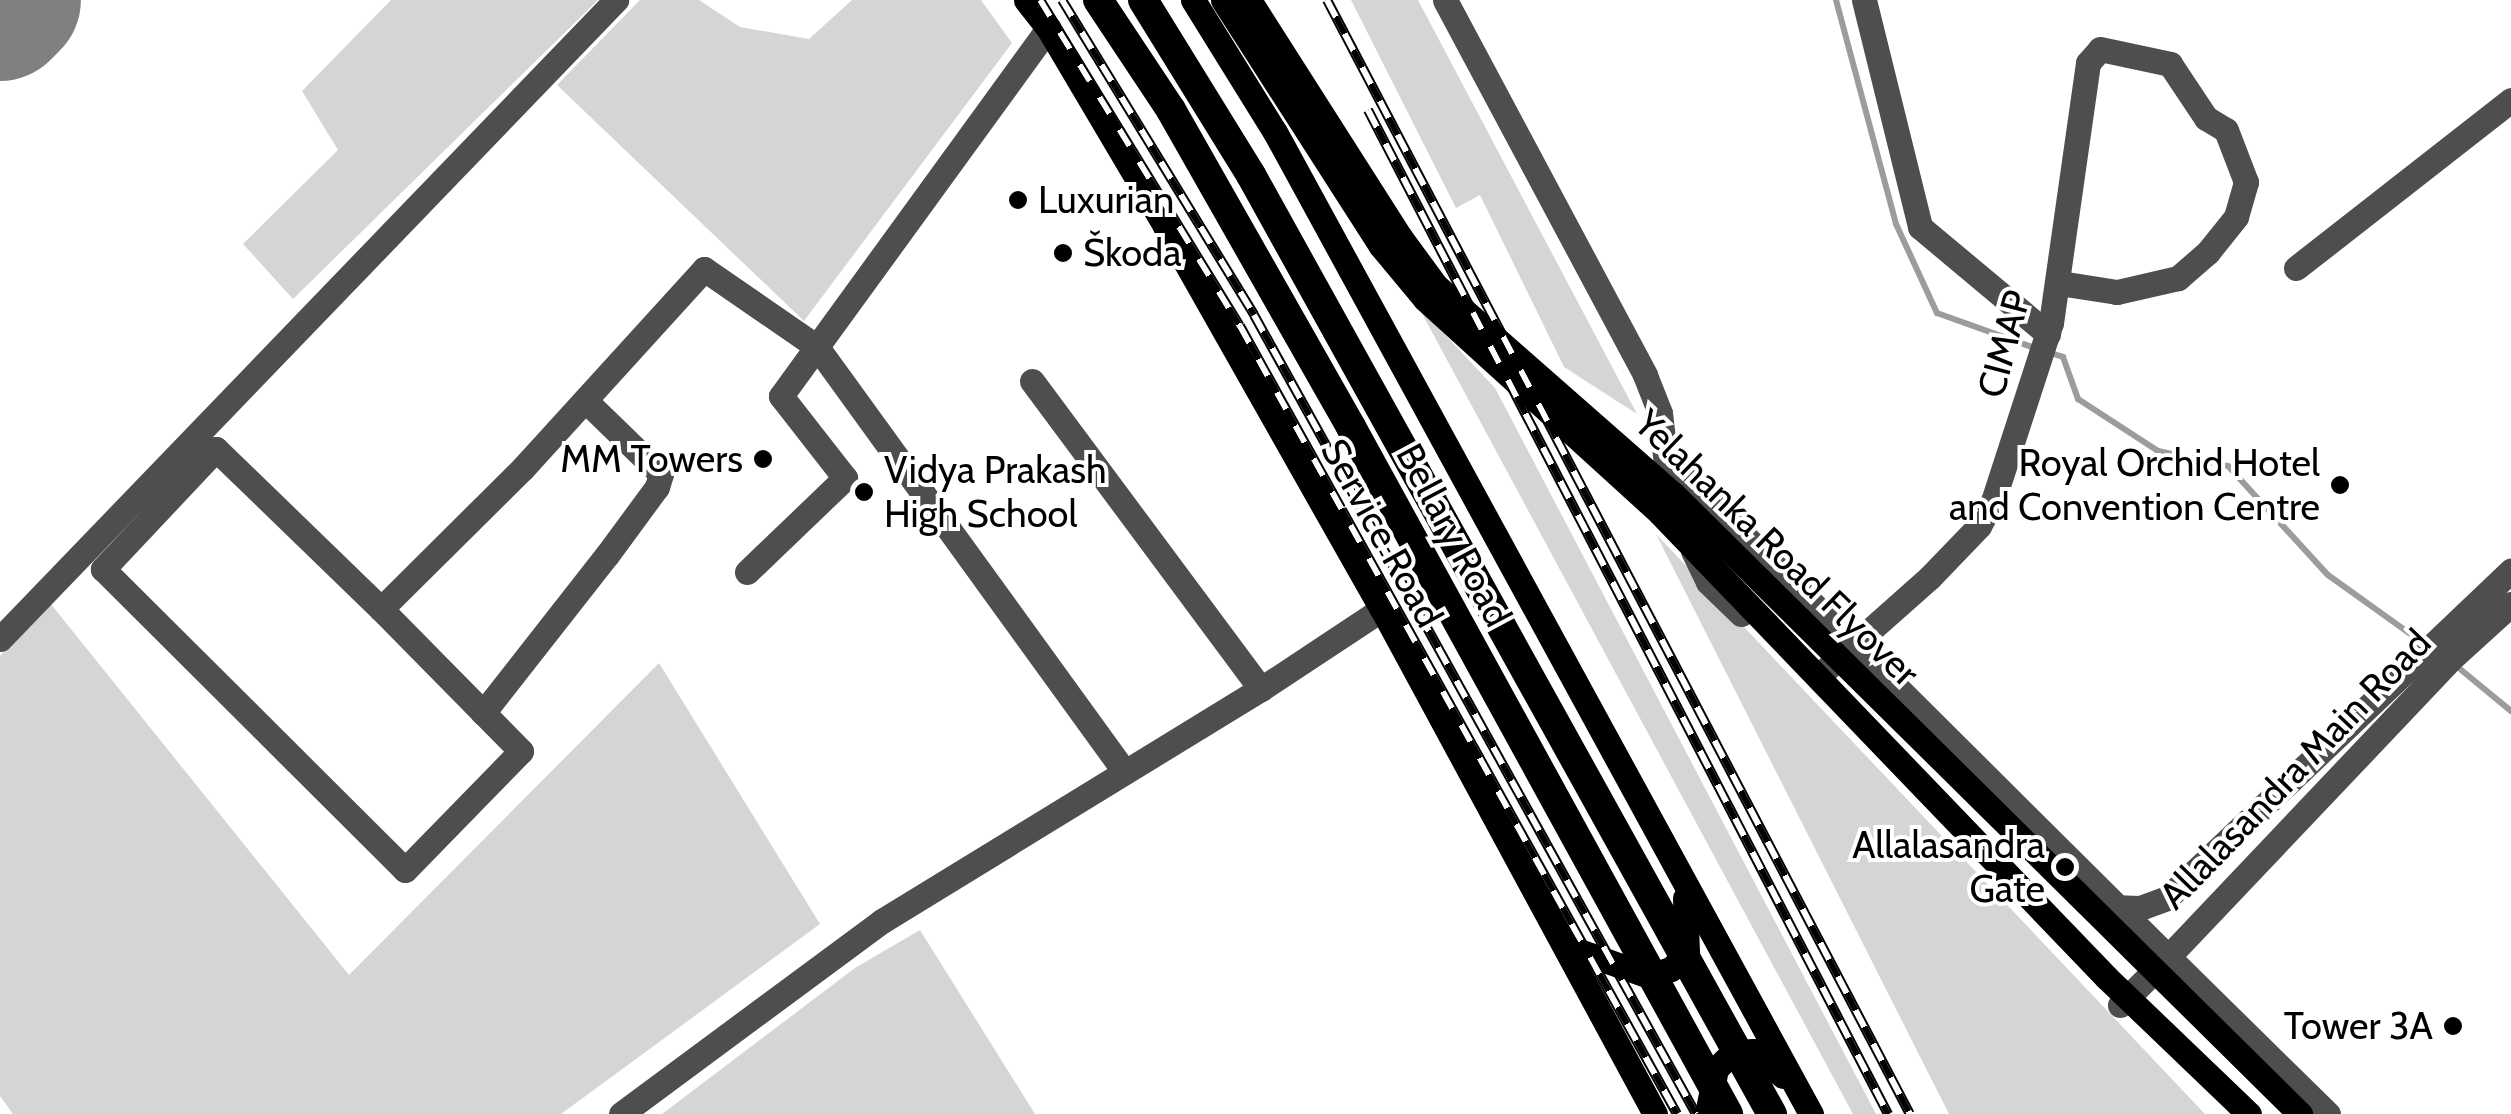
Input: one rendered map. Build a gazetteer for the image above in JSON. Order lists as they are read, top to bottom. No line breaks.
{"streets":{"highway":["Bellary Road"],"main road":["Service Road","Yelahanka Road Flyover"],"street":["CIMAP","Allalasandra Main Road"]},"places":["Luxurian","Škoda","MM Towers","Royal Orchid Hotel and Convention Centre","Vidya Prakash High School","Allalasandra Gate","Tower 3A"]}
